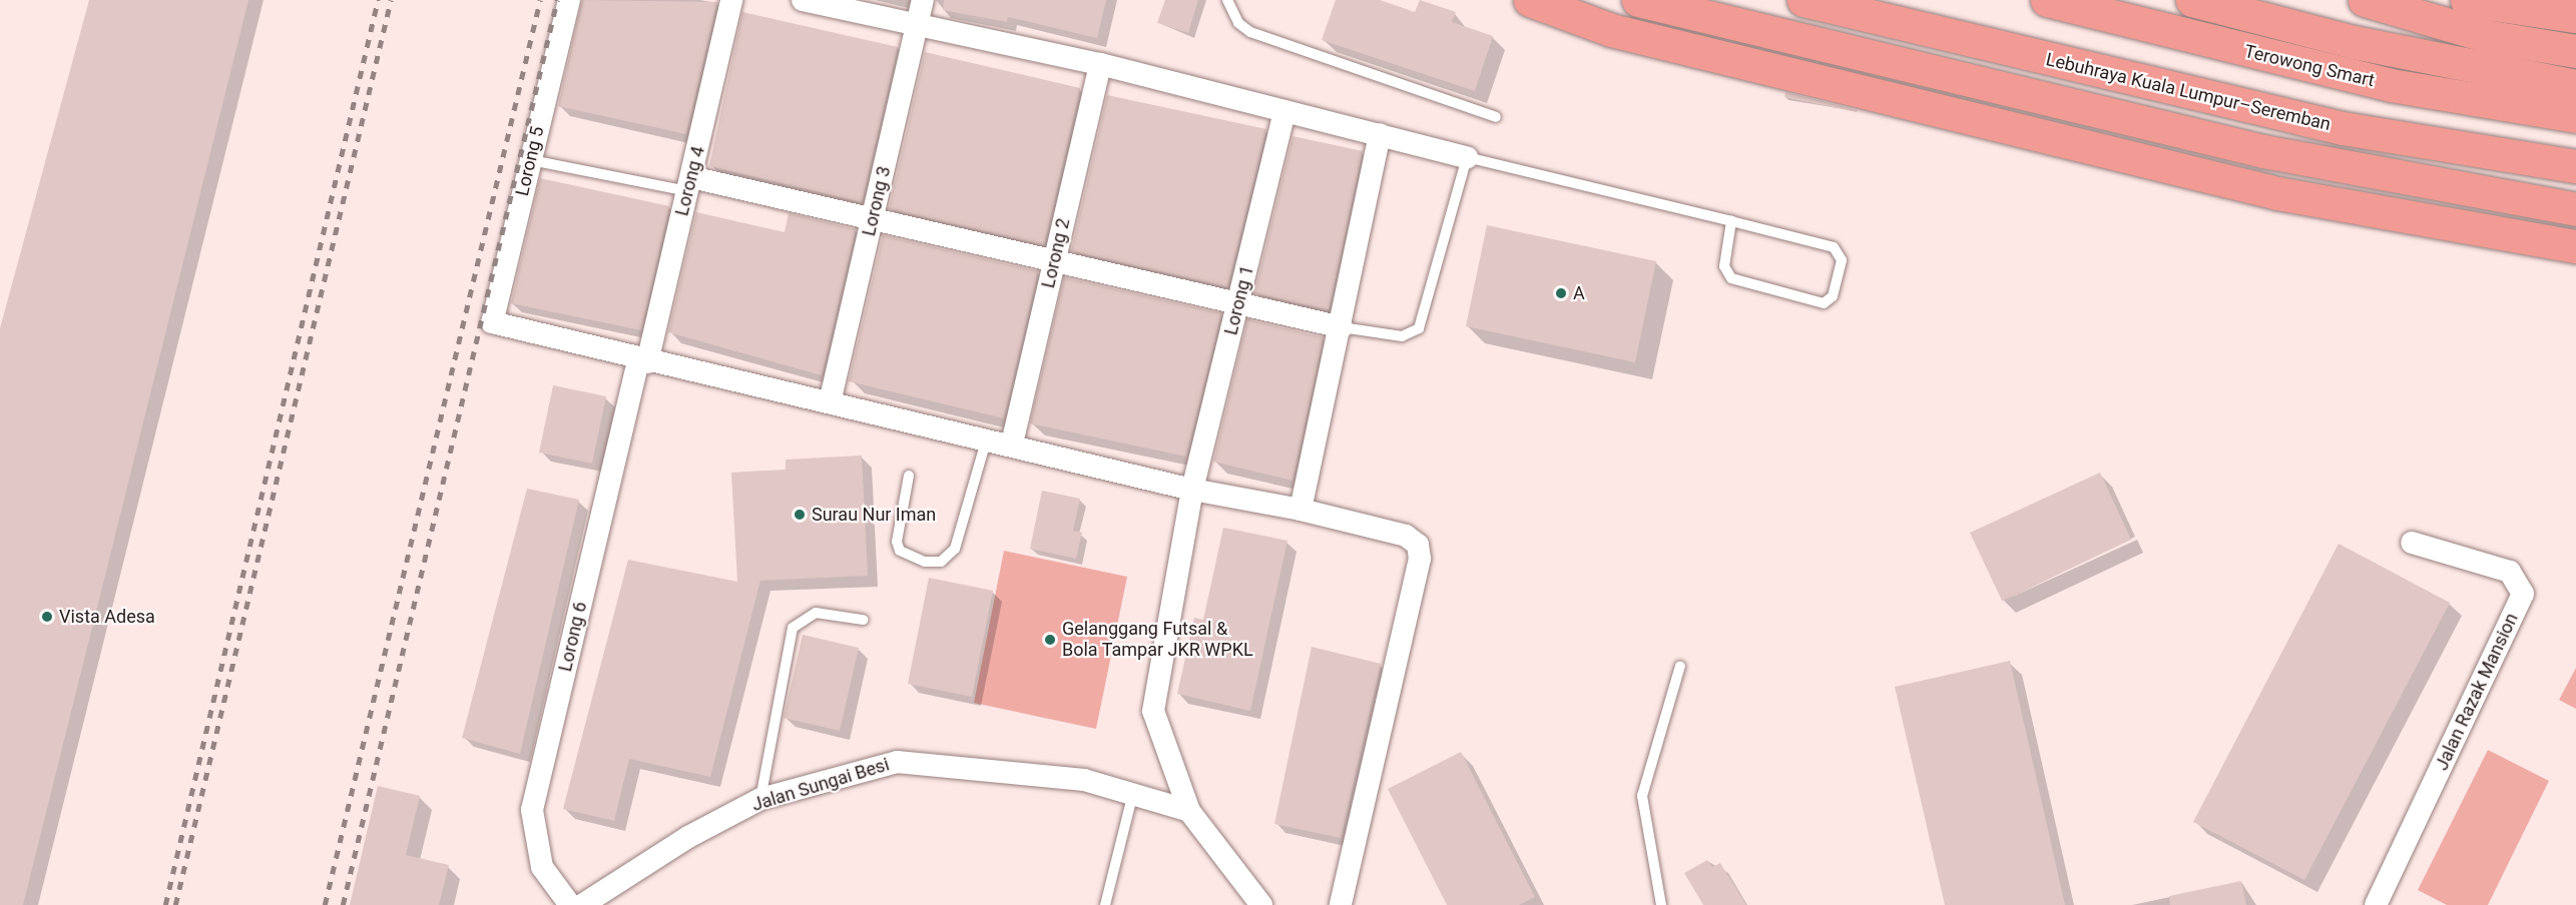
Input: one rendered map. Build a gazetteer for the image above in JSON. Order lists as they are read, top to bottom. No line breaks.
{"streets":{"highway":["Terowong Smart","Lebuhraya Kuala Lumpur–Seremban"],"street":["Lorong 5","Lorong 4","Lorong 3","Lorong 2","Lorong 1","Lorong 6","Jalan Razak Mansion","Jalan Sungai Besi"]},"crossings":[["Lorong 5","Lorong 4"],["Lorong 5","Lorong 6"],["Lorong 4","Lorong 6"]],"places":["A","Surau Nur Iman","Vista Adesa","Gelanggang Futsal & Bola Tampar JKR WPKL"]}
